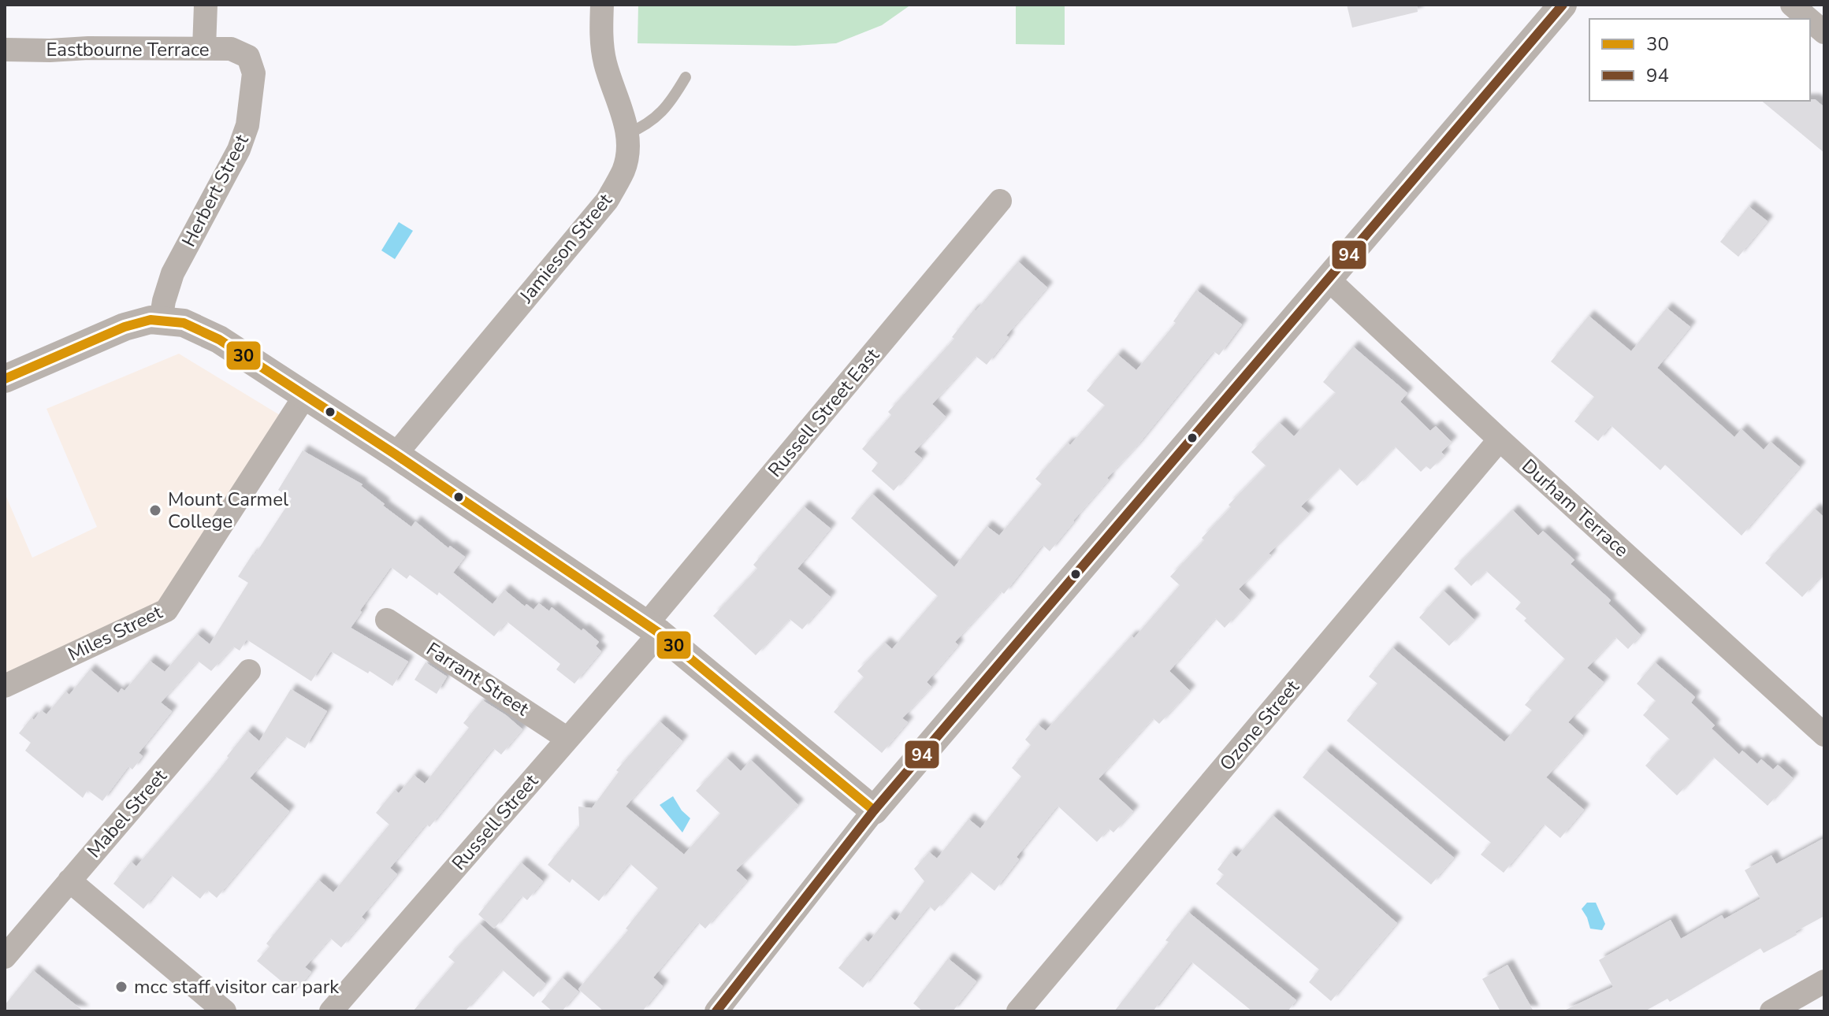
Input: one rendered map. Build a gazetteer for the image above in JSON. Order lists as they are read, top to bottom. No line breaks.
{"streets":{"street":["Eastbourne Terrace","Herbert Street","Jamieson Street","Russell Street East","Durham Terrace","Miles Street","Farrant Street","Ozone Street","Mabel Street","Russell Street"]},"crossings":[["Eastbourne Terrace","Herbert Street"],["Russell Street East","Russell Street"],["Durham Terrace","Ozone Street"],["Farrant Street","Russell Street"]],"places":["Mount Carmel College","mcc staff visitor car park"],"lines":["transit line 94","transit line 30"],"legend":["30","94"]}
